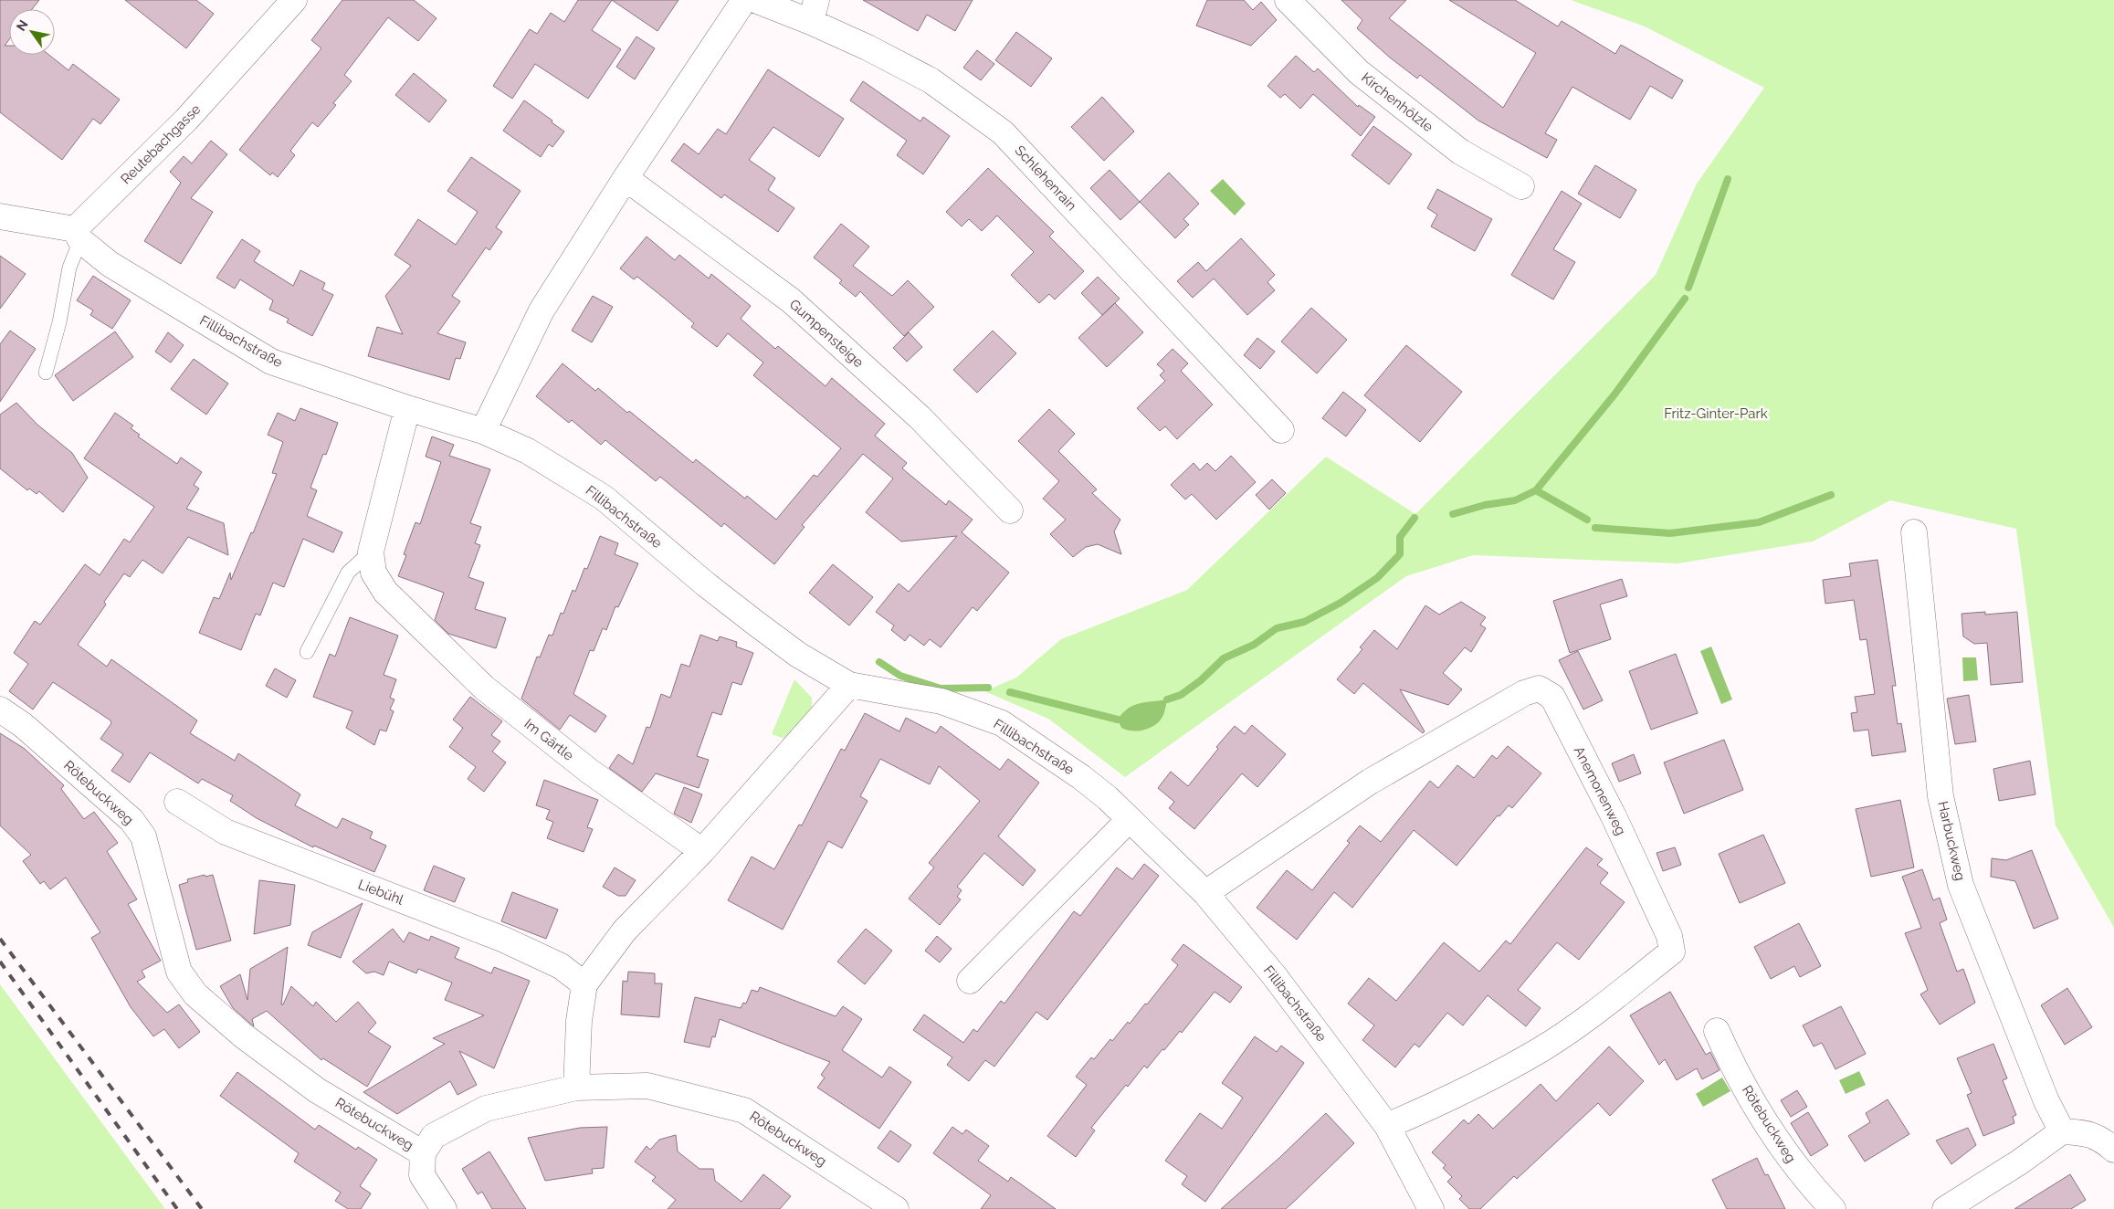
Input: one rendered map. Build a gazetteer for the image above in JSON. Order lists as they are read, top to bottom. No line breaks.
{"streets":{"street":["Kirchenhölzle","Reutebachgasse","Schlehenrain","Gumpensteige","Fillibachstraße","Im Gärtle","Anemonenweg","Rötebuckweg","Harbuckweg","Liebühl"]},"crossings":[["Reutebachgasse","Fillibachstraße"],["Fillibachstraße","Im Gärtle"],["Fillibachstraße","Anemonenweg"]],"parks":["Fritz-Ginter-Park"],"north":"top left"}
